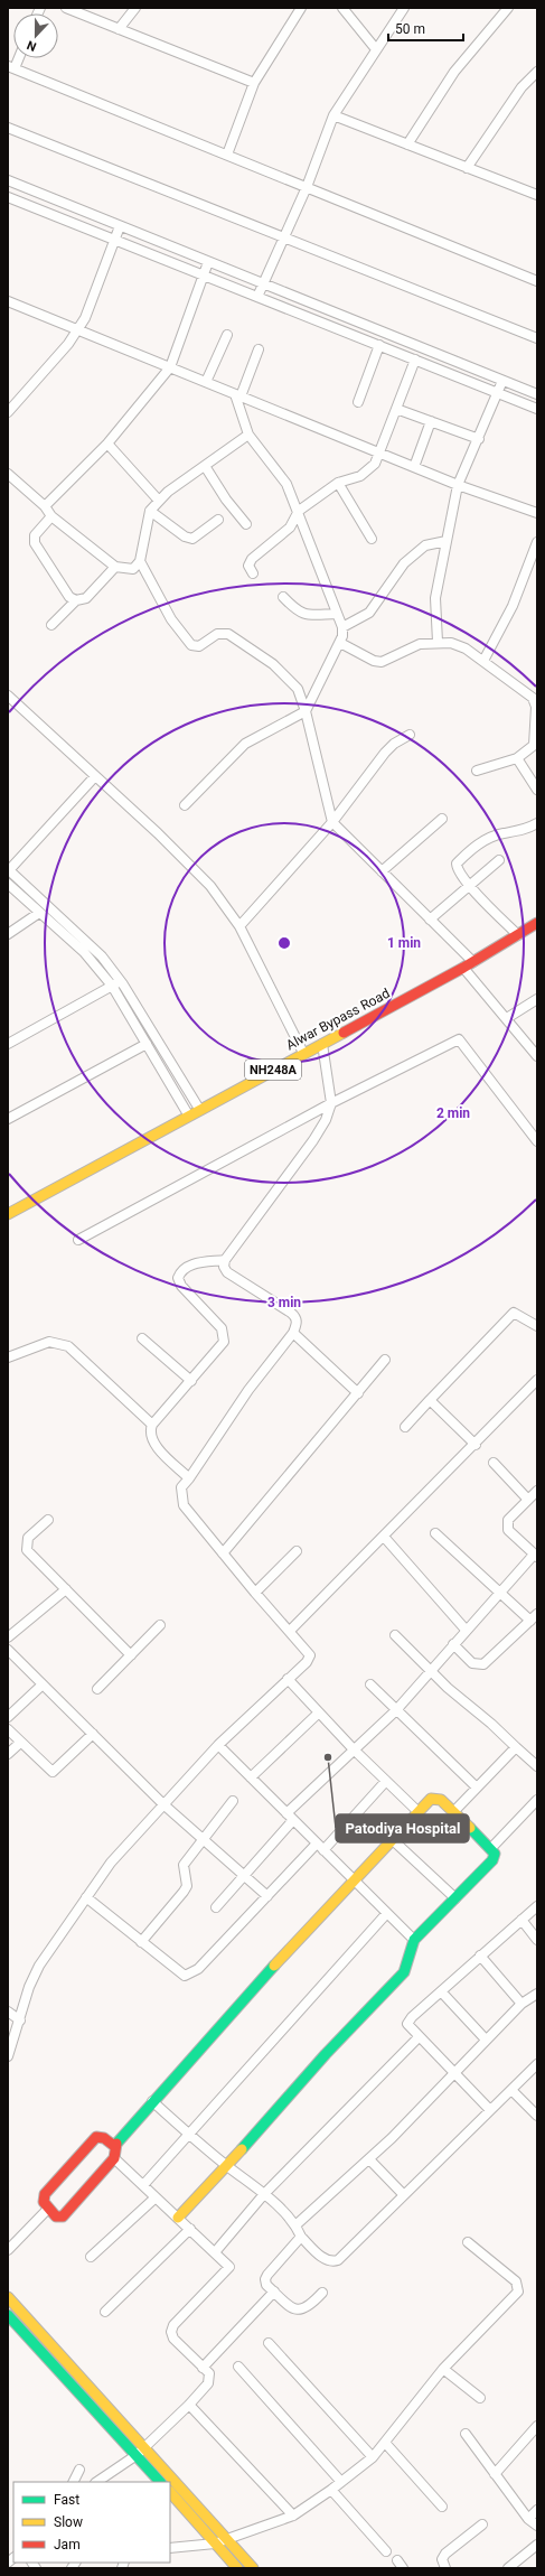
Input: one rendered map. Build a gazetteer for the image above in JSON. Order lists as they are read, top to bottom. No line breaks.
{"streets":{"main road":["Alwar Bypass Road","NH248A"]},"places":["Patodiya Hospital"],"legend":["Fast","Slow","Jam"],"scale_bar":"50 m","north":"bottom","rings":["1 min","2 min","3 min"]}
